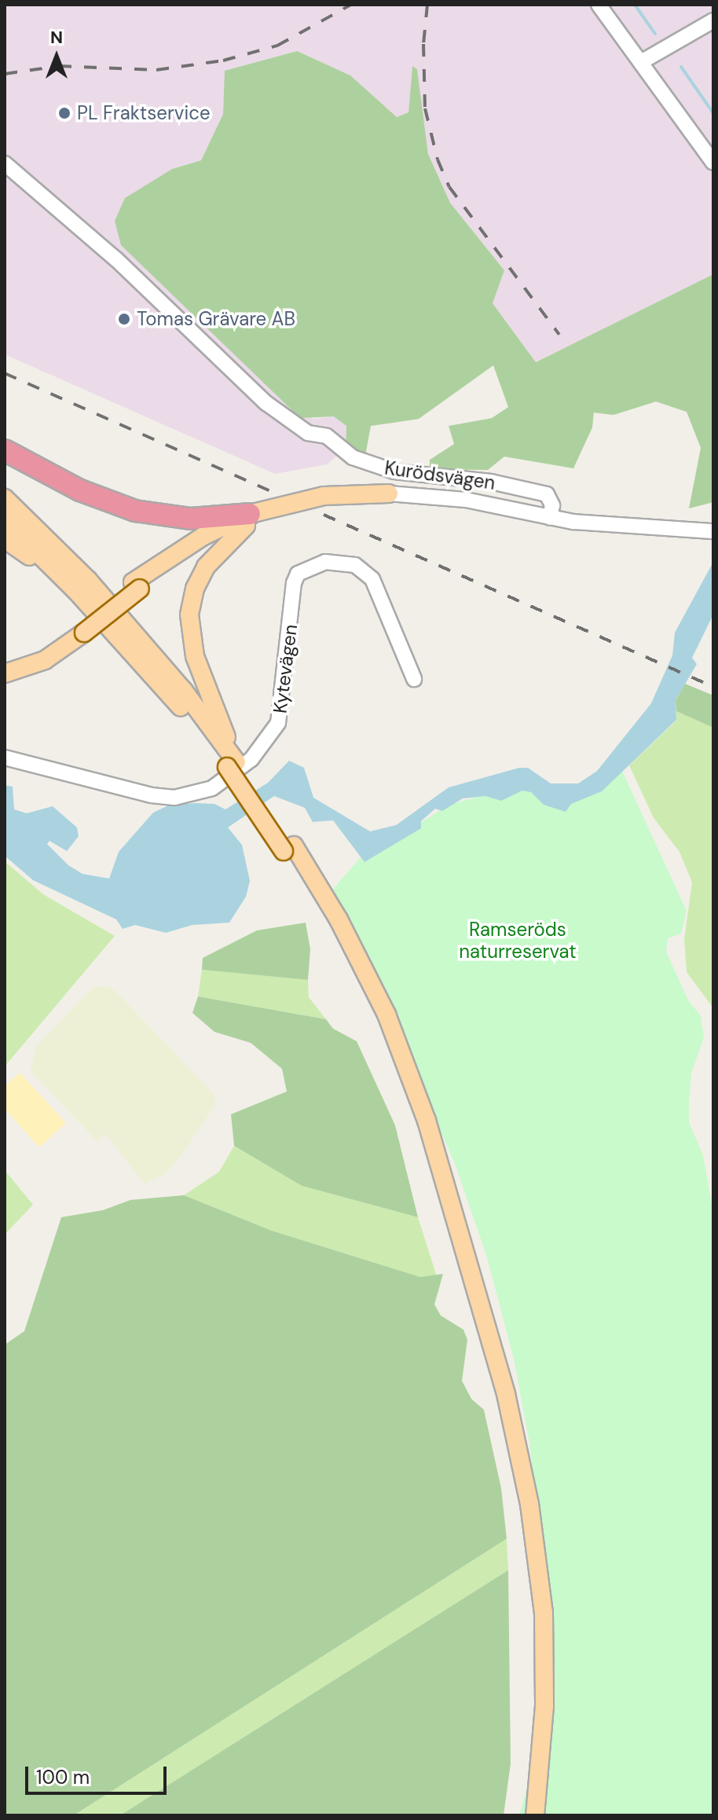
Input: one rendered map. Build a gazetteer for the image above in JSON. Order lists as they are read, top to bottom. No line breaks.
{"streets":{"street":["Kurödsvägen","Kytevägen"]},"parks":["Ramseröds naturreservat"],"places":["PL Fraktservice","Tomas Grävare AB"],"scale_bar":"100 m","north":"top"}
